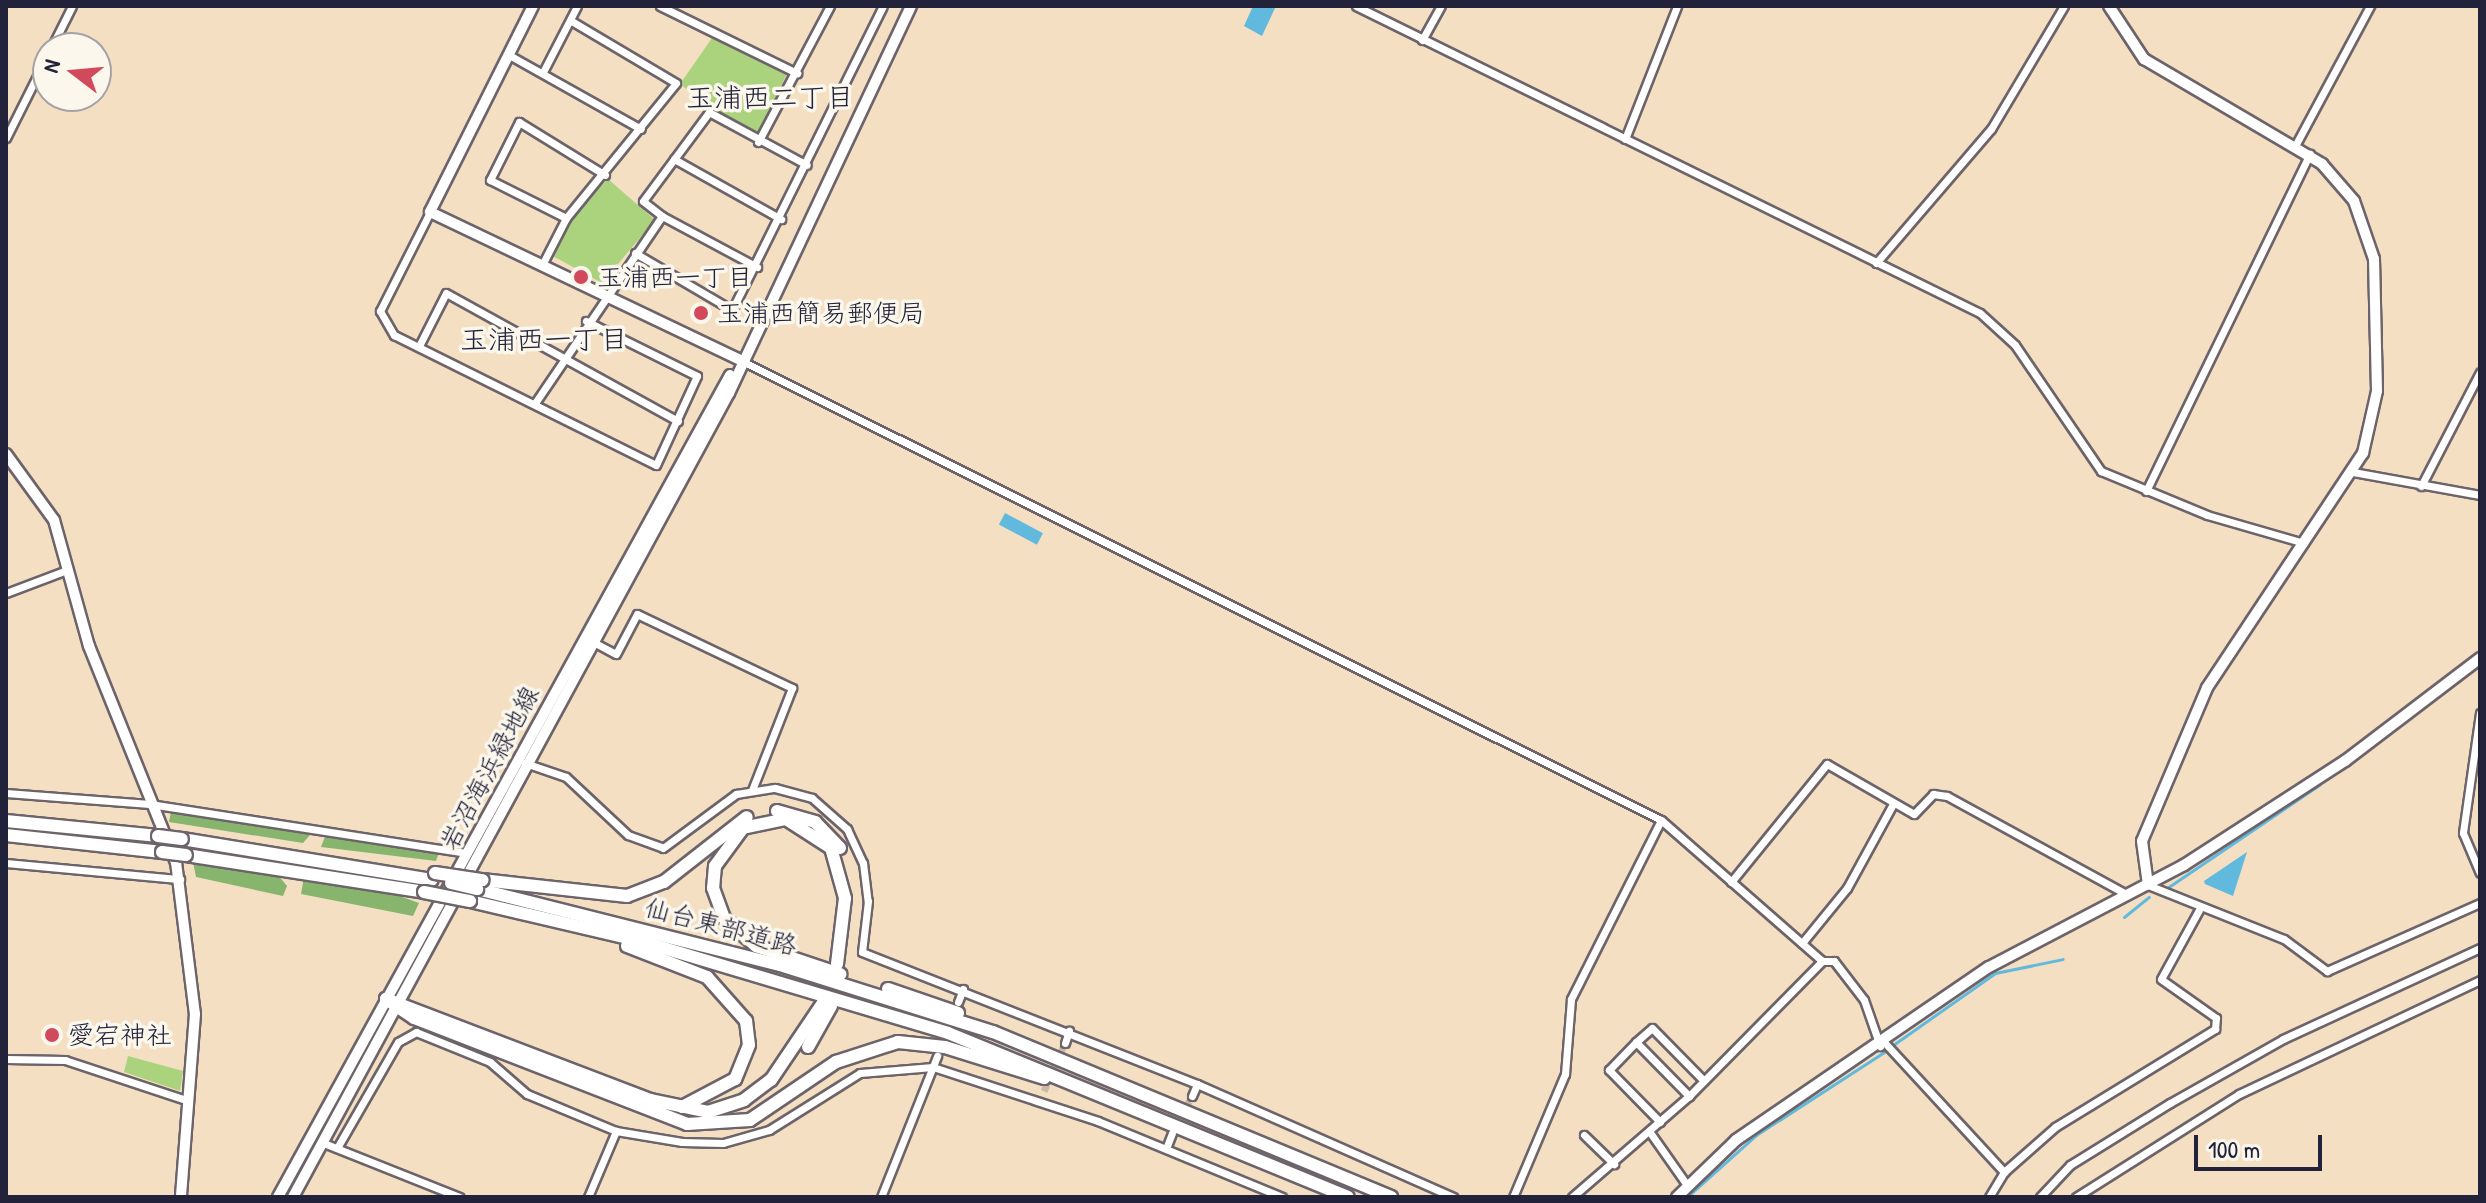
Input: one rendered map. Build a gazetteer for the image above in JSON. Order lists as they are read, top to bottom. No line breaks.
{"streets":{"highway":["仙台東部道路"],"street":["岩沼海浜緑地線"]},"districts":["玉浦西二丁目","玉浦西一丁目"],"places":["玉浦西一丁目","玉浦西簡易郵便局","愛宕神社"],"scale_bar":"100 m","north":"left"}
